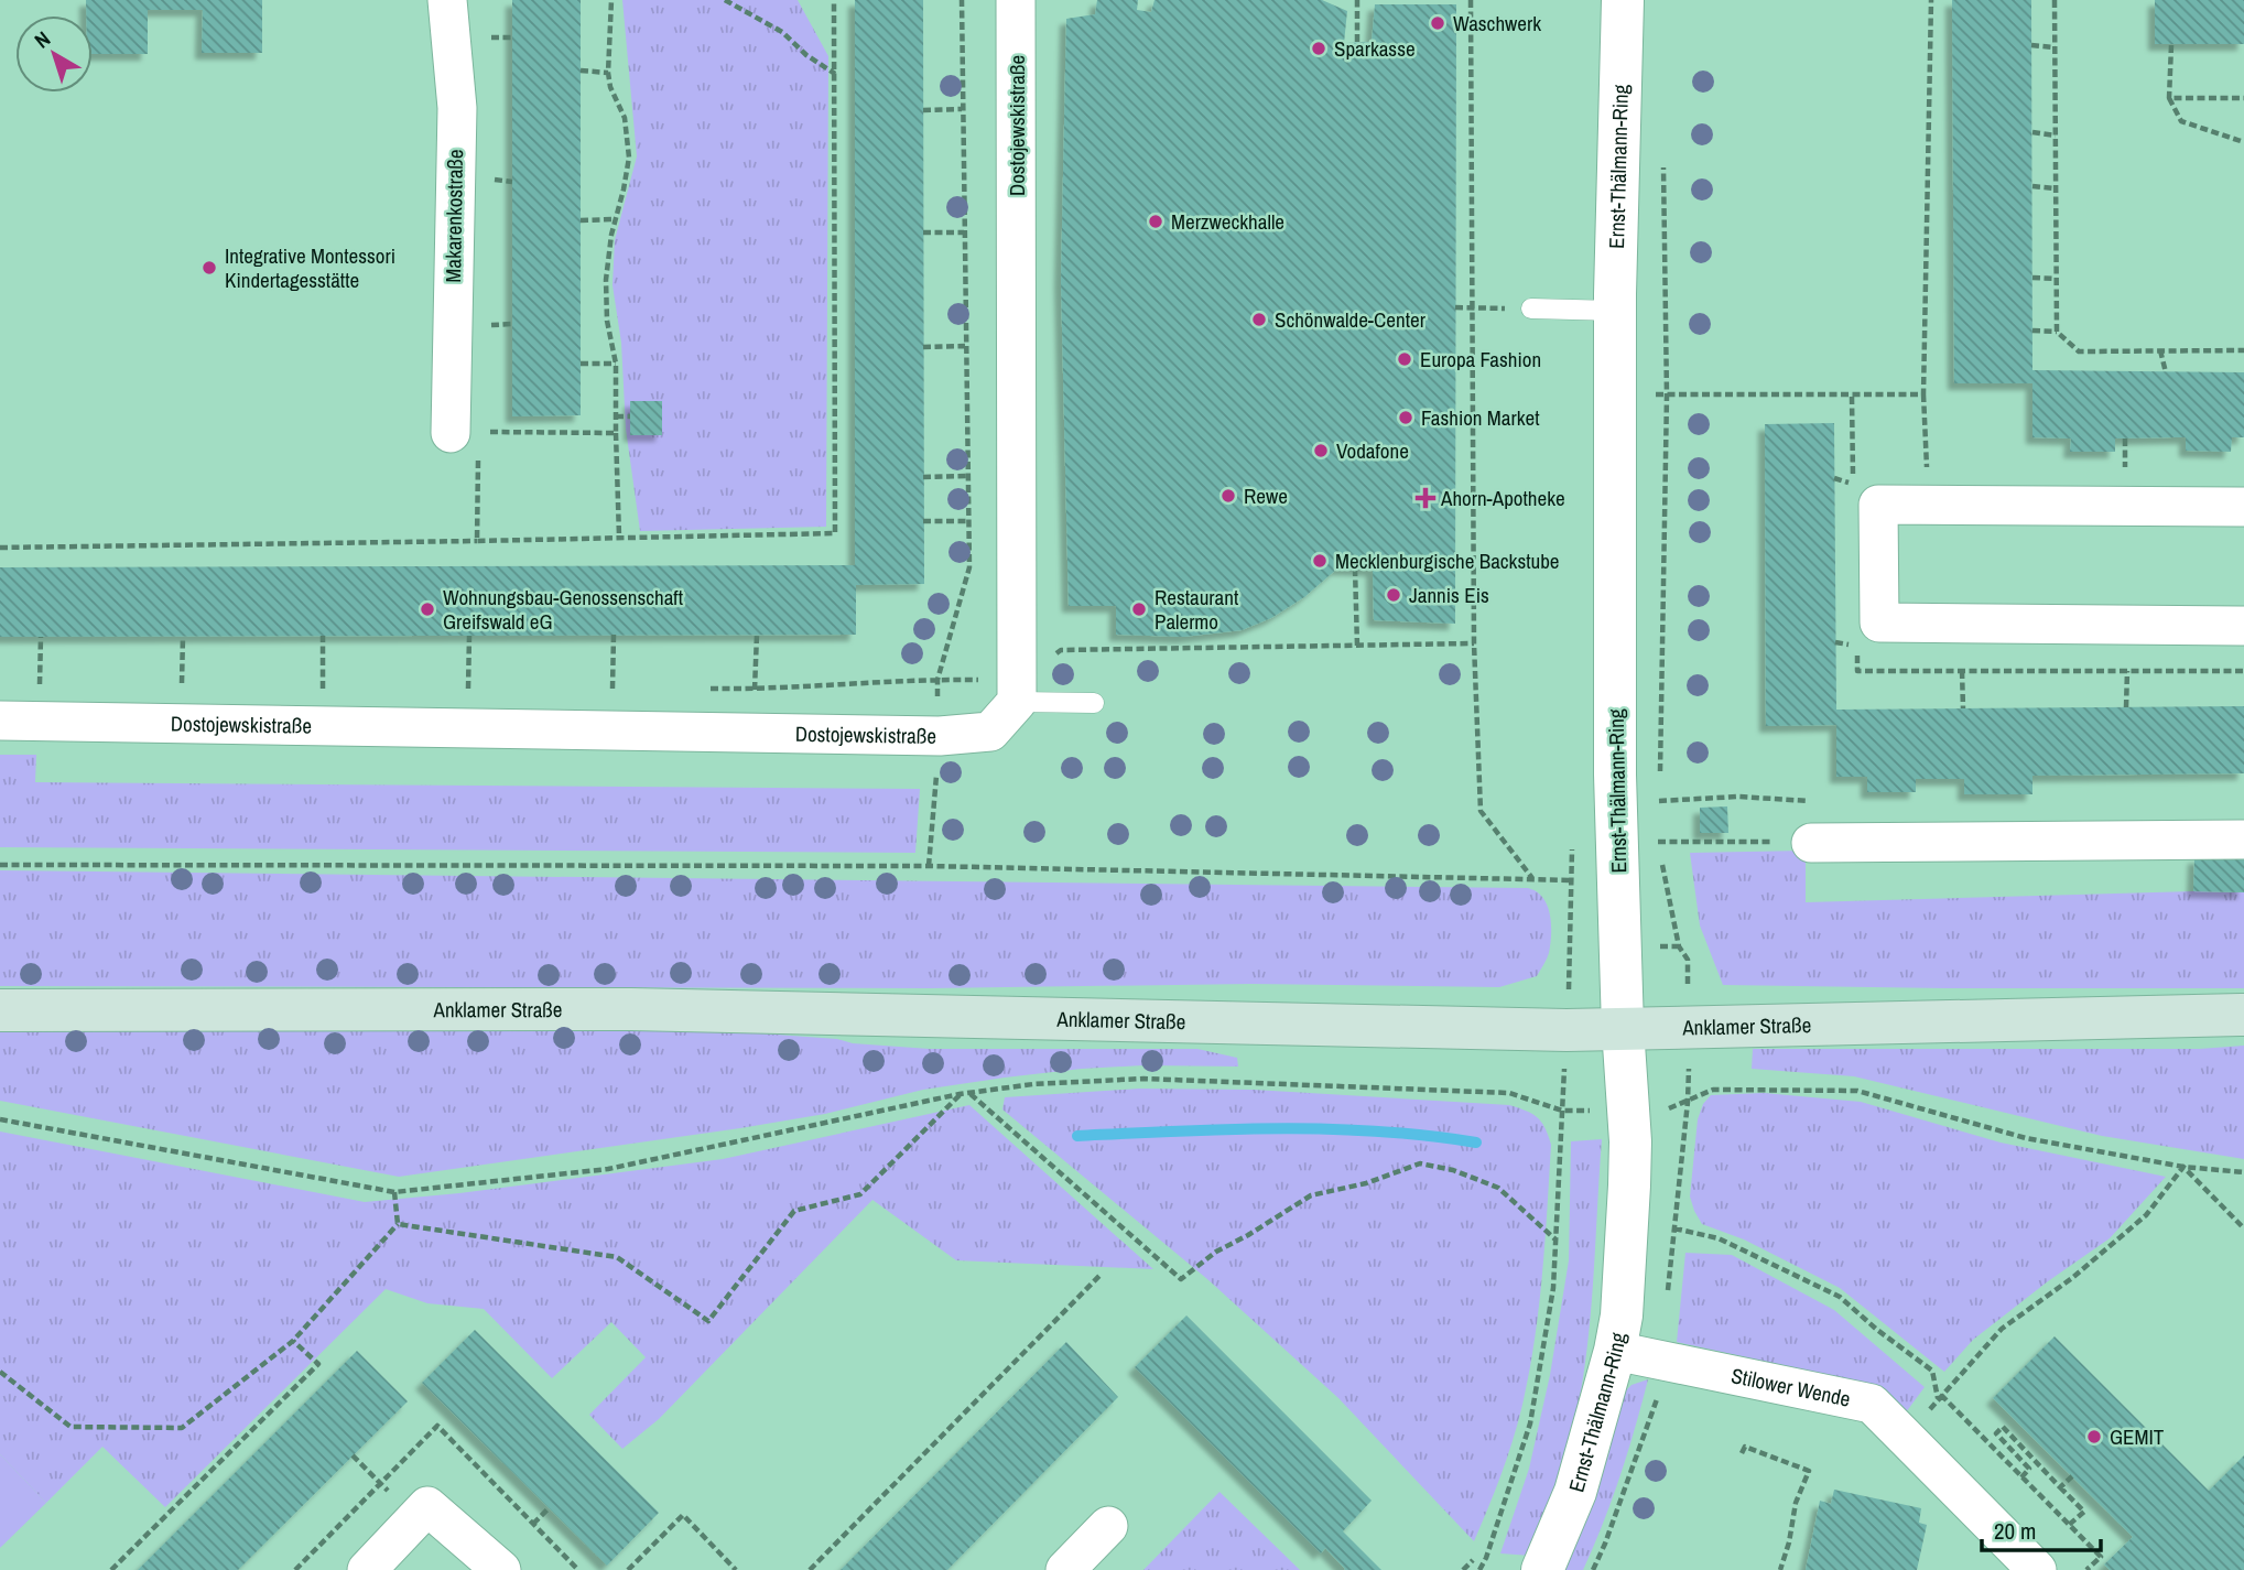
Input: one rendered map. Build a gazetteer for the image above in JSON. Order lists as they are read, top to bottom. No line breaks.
{"streets":{"main road":["Anklamer Straße"],"street":["Dostojewskistraße","Ernst-Thälmann-Ring","Makarenkostraße","Stilower Wende"]},"crossings":[["Ernst-Thälmann-Ring","Anklamer Straße"],["Ernst-Thälmann-Ring","Stilower Wende"]],"places":{"other":["Waschwerk","Sparkasse","Merzweckhalle","Integrative Montessori Kindertagesstätte","Schönwalde-Center","Europa Fashion","Fashion Market","Vodafone","Rewe","Mecklenburgische Backstube","Jannis Eis","Wohnungsbau-Genossenschaft Greifswald eG","Restaurant Palermo","GEMIT"],"health":["Ahorn-Apotheke"]},"scale_bar":"20 m","north":"top left"}
